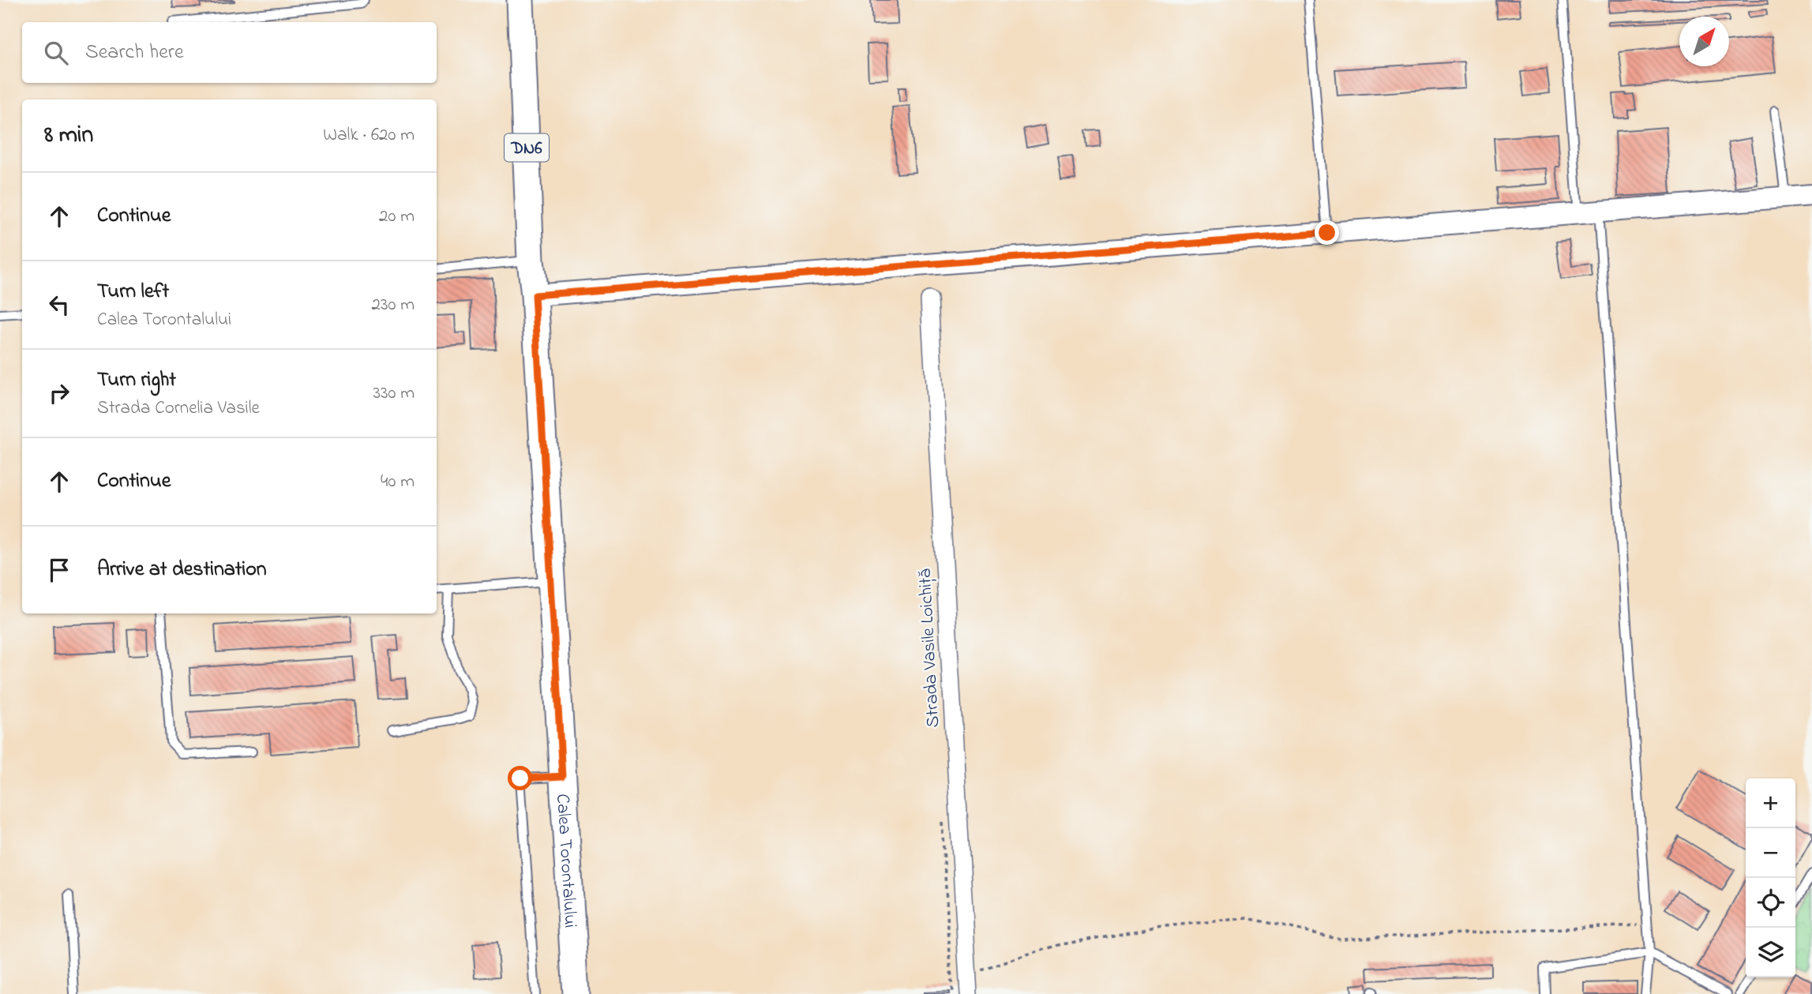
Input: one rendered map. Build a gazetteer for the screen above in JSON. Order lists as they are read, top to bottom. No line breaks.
{"streets":{"main road":["DN6","Calea Torontalului"],"street":["Strada Vasile Loichiță"]},"north":"top right","page":{"search":"Search here","heading":["8 min","Walk · 620 m"],"list":[["Continue","20 m"],["Turn left","Calea Torontalului","230 m"],["Turn right","Strada Cornelia Vasile","330 m"],["Continue","40 m"],"Arrive at destination"],"map_buttons":["+","−"]}}
